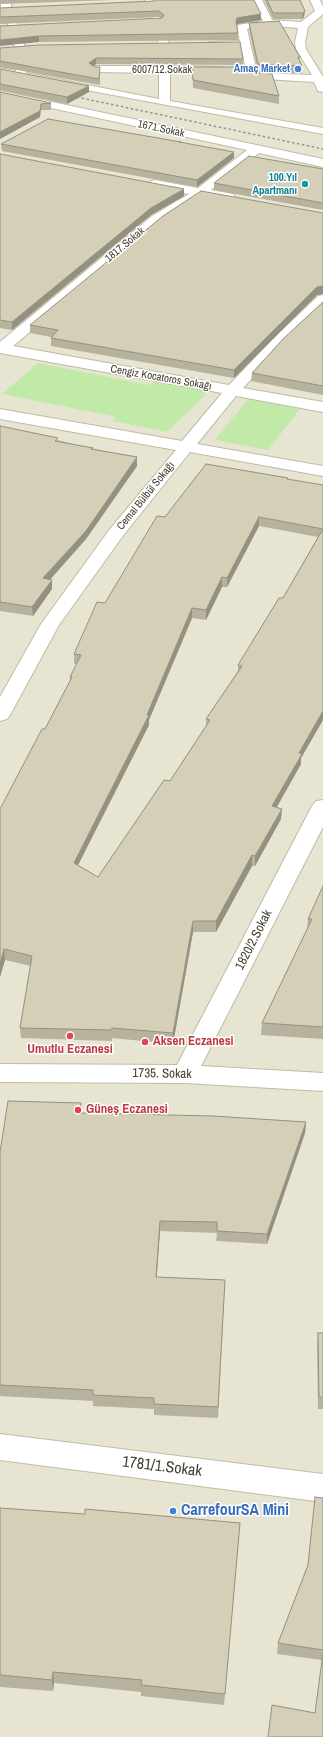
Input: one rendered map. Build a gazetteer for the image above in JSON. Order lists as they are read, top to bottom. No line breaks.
{"streets":{"street":["6007/12.Sokak","1671.Sokak","1817.Sokak","Cengiz Kocatoros Sokağı","Cemal Bülbül Sokağı","1820/2.Sokak","1735. Sokak","1781/1.Sokak"]},"crossings":[["1671.Sokak","1817.Sokak"],["1817.Sokak","Cengiz Kocatoros Sokağı"],["Cengiz Kocatoros Sokağı","Cemal Bülbül Sokağı"],["1820/2.Sokak","1735. Sokak"]],"places":["Amaç Market","100.Yıl Apartmanı","Umutlu Eczanesi","Aksen Eczanesi","Güneş Eczanesi","CarrefourSA Mini"]}
